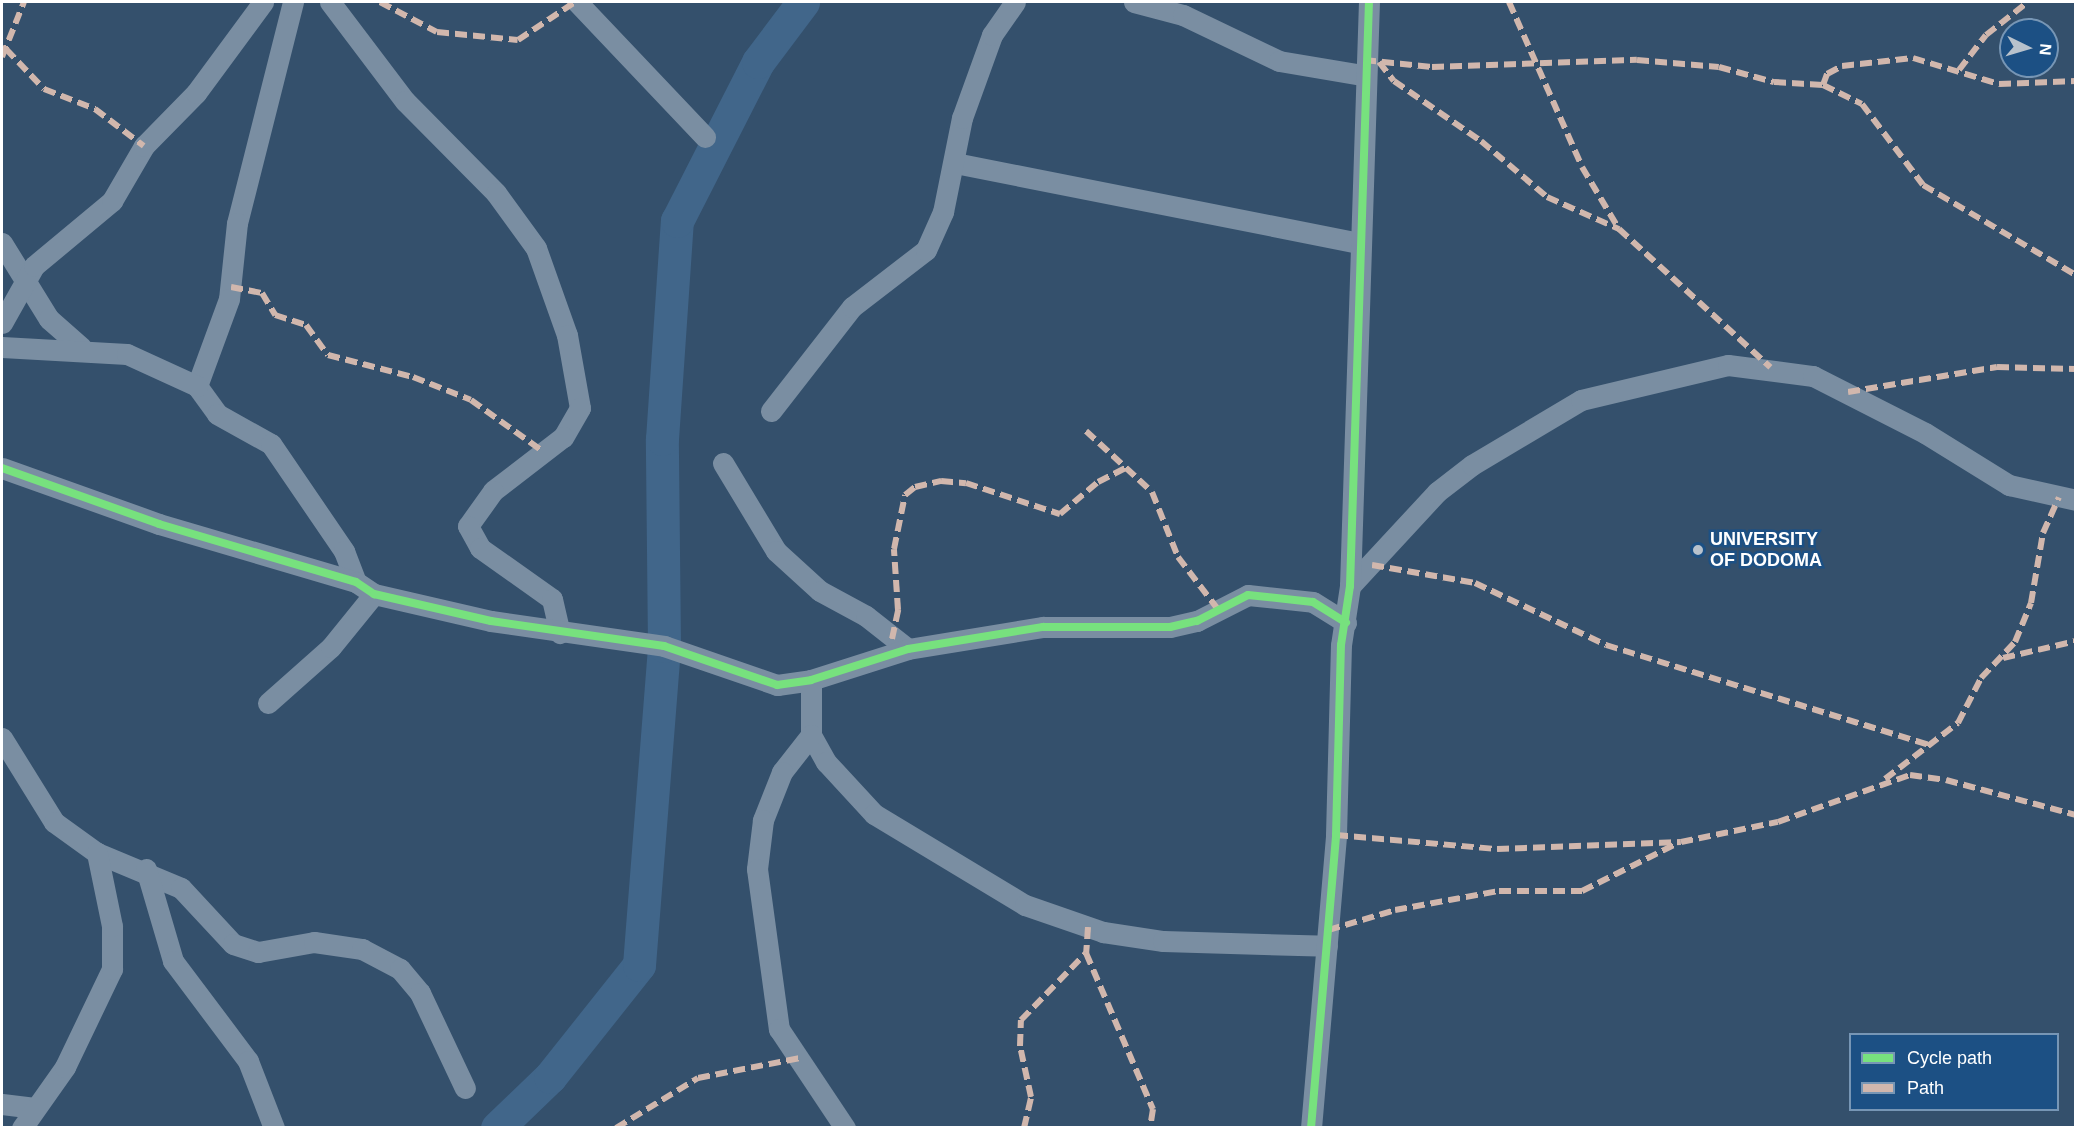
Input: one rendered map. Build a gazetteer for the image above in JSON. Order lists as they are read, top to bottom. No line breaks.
{"places":["UNIVERSITY OF DODOMA"],"legend":["Cycle path","Path"],"north":"right"}
